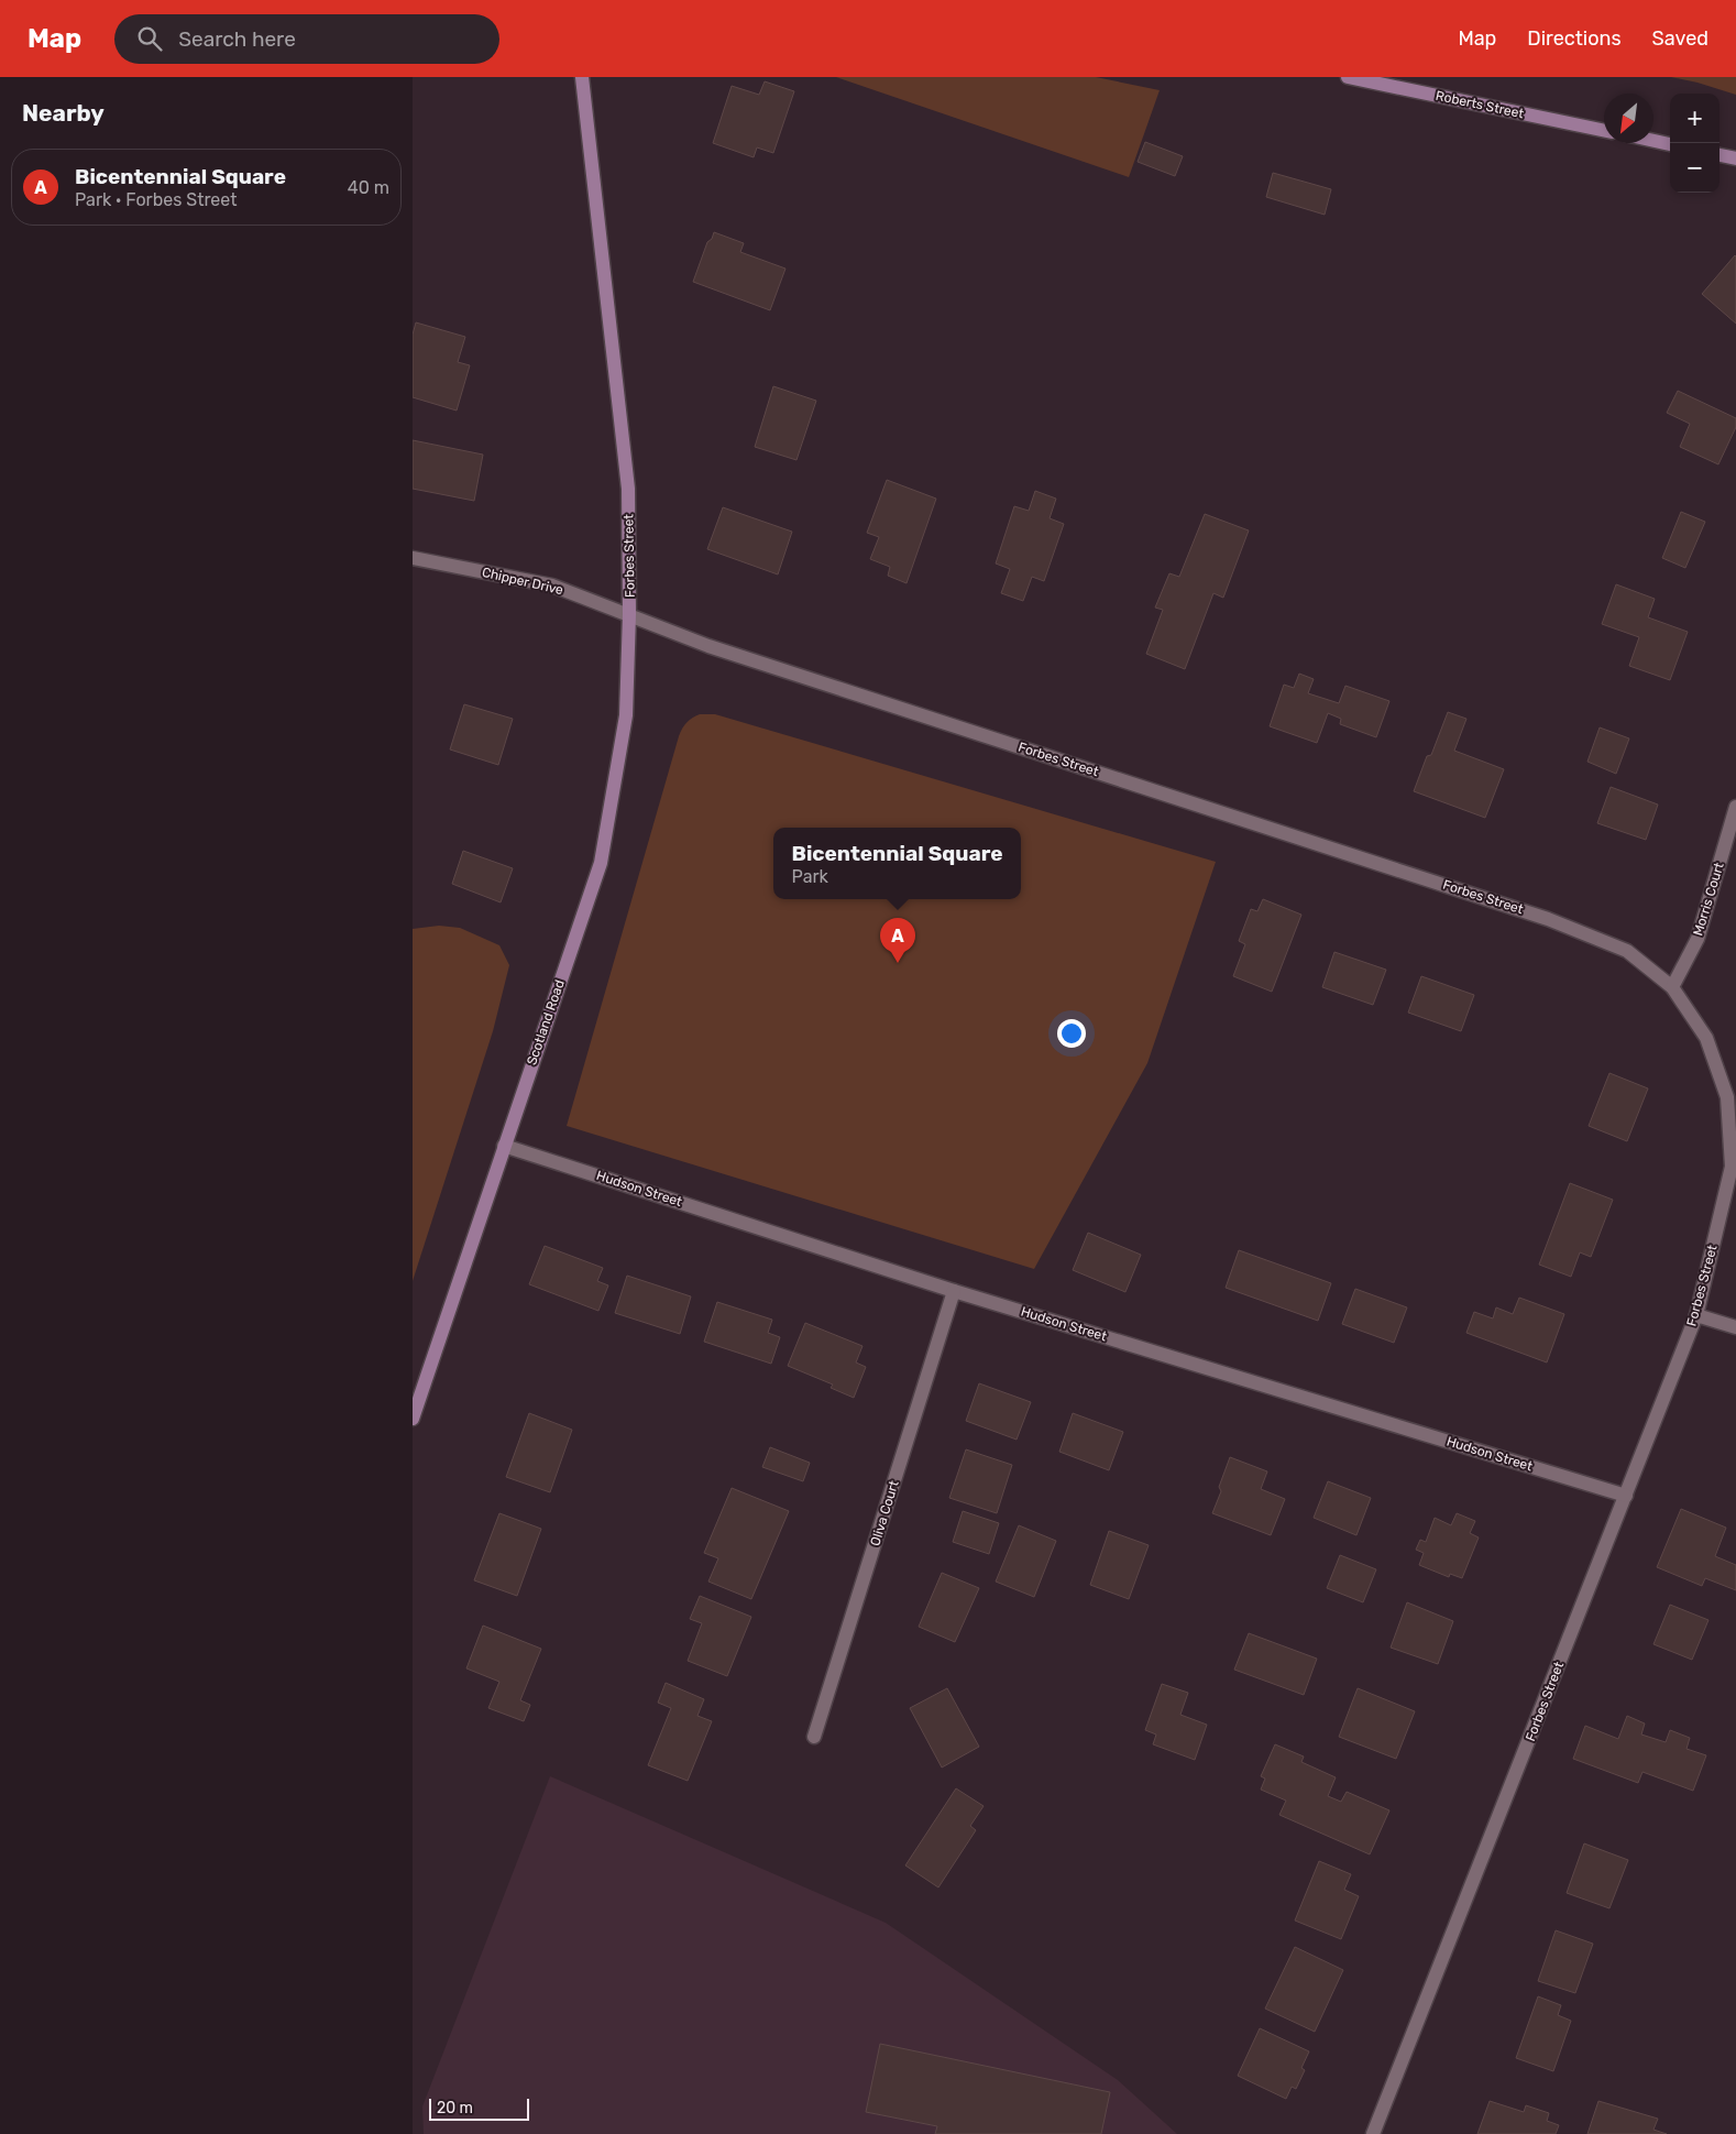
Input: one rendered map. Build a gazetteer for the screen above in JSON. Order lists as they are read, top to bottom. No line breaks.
{"streets":{"main road":["Roberts Street","Forbes Street","Scotland Road"],"street":["Chipper Drive","Morris Court","Hudson Street","Oliva Court"]},"crossings":[["Forbes Street","Chipper Drive"],["Forbes Street","Morris Court"],["Forbes Street","Scotland Road"],["Forbes Street","Hudson Street"],["Chipper Drive","Scotland Road"],["Scotland Road","Hudson Street"],["Hudson Street","Oliva Court"]],"scale_bar":"20 m","north":"bottom left","page":{"header":"Map","search":"Search here","nav":["Map","Directions","Saved"],"heading":"Nearby","map_buttons":["+","−"],"list":[{"mark":"A","name":"Bicentennial Square","note":"Park · Forbes Street","value":"40 m"}],"popup":["Bicentennial Square","Park"],"pins":"A","scale":"20 m"}}
